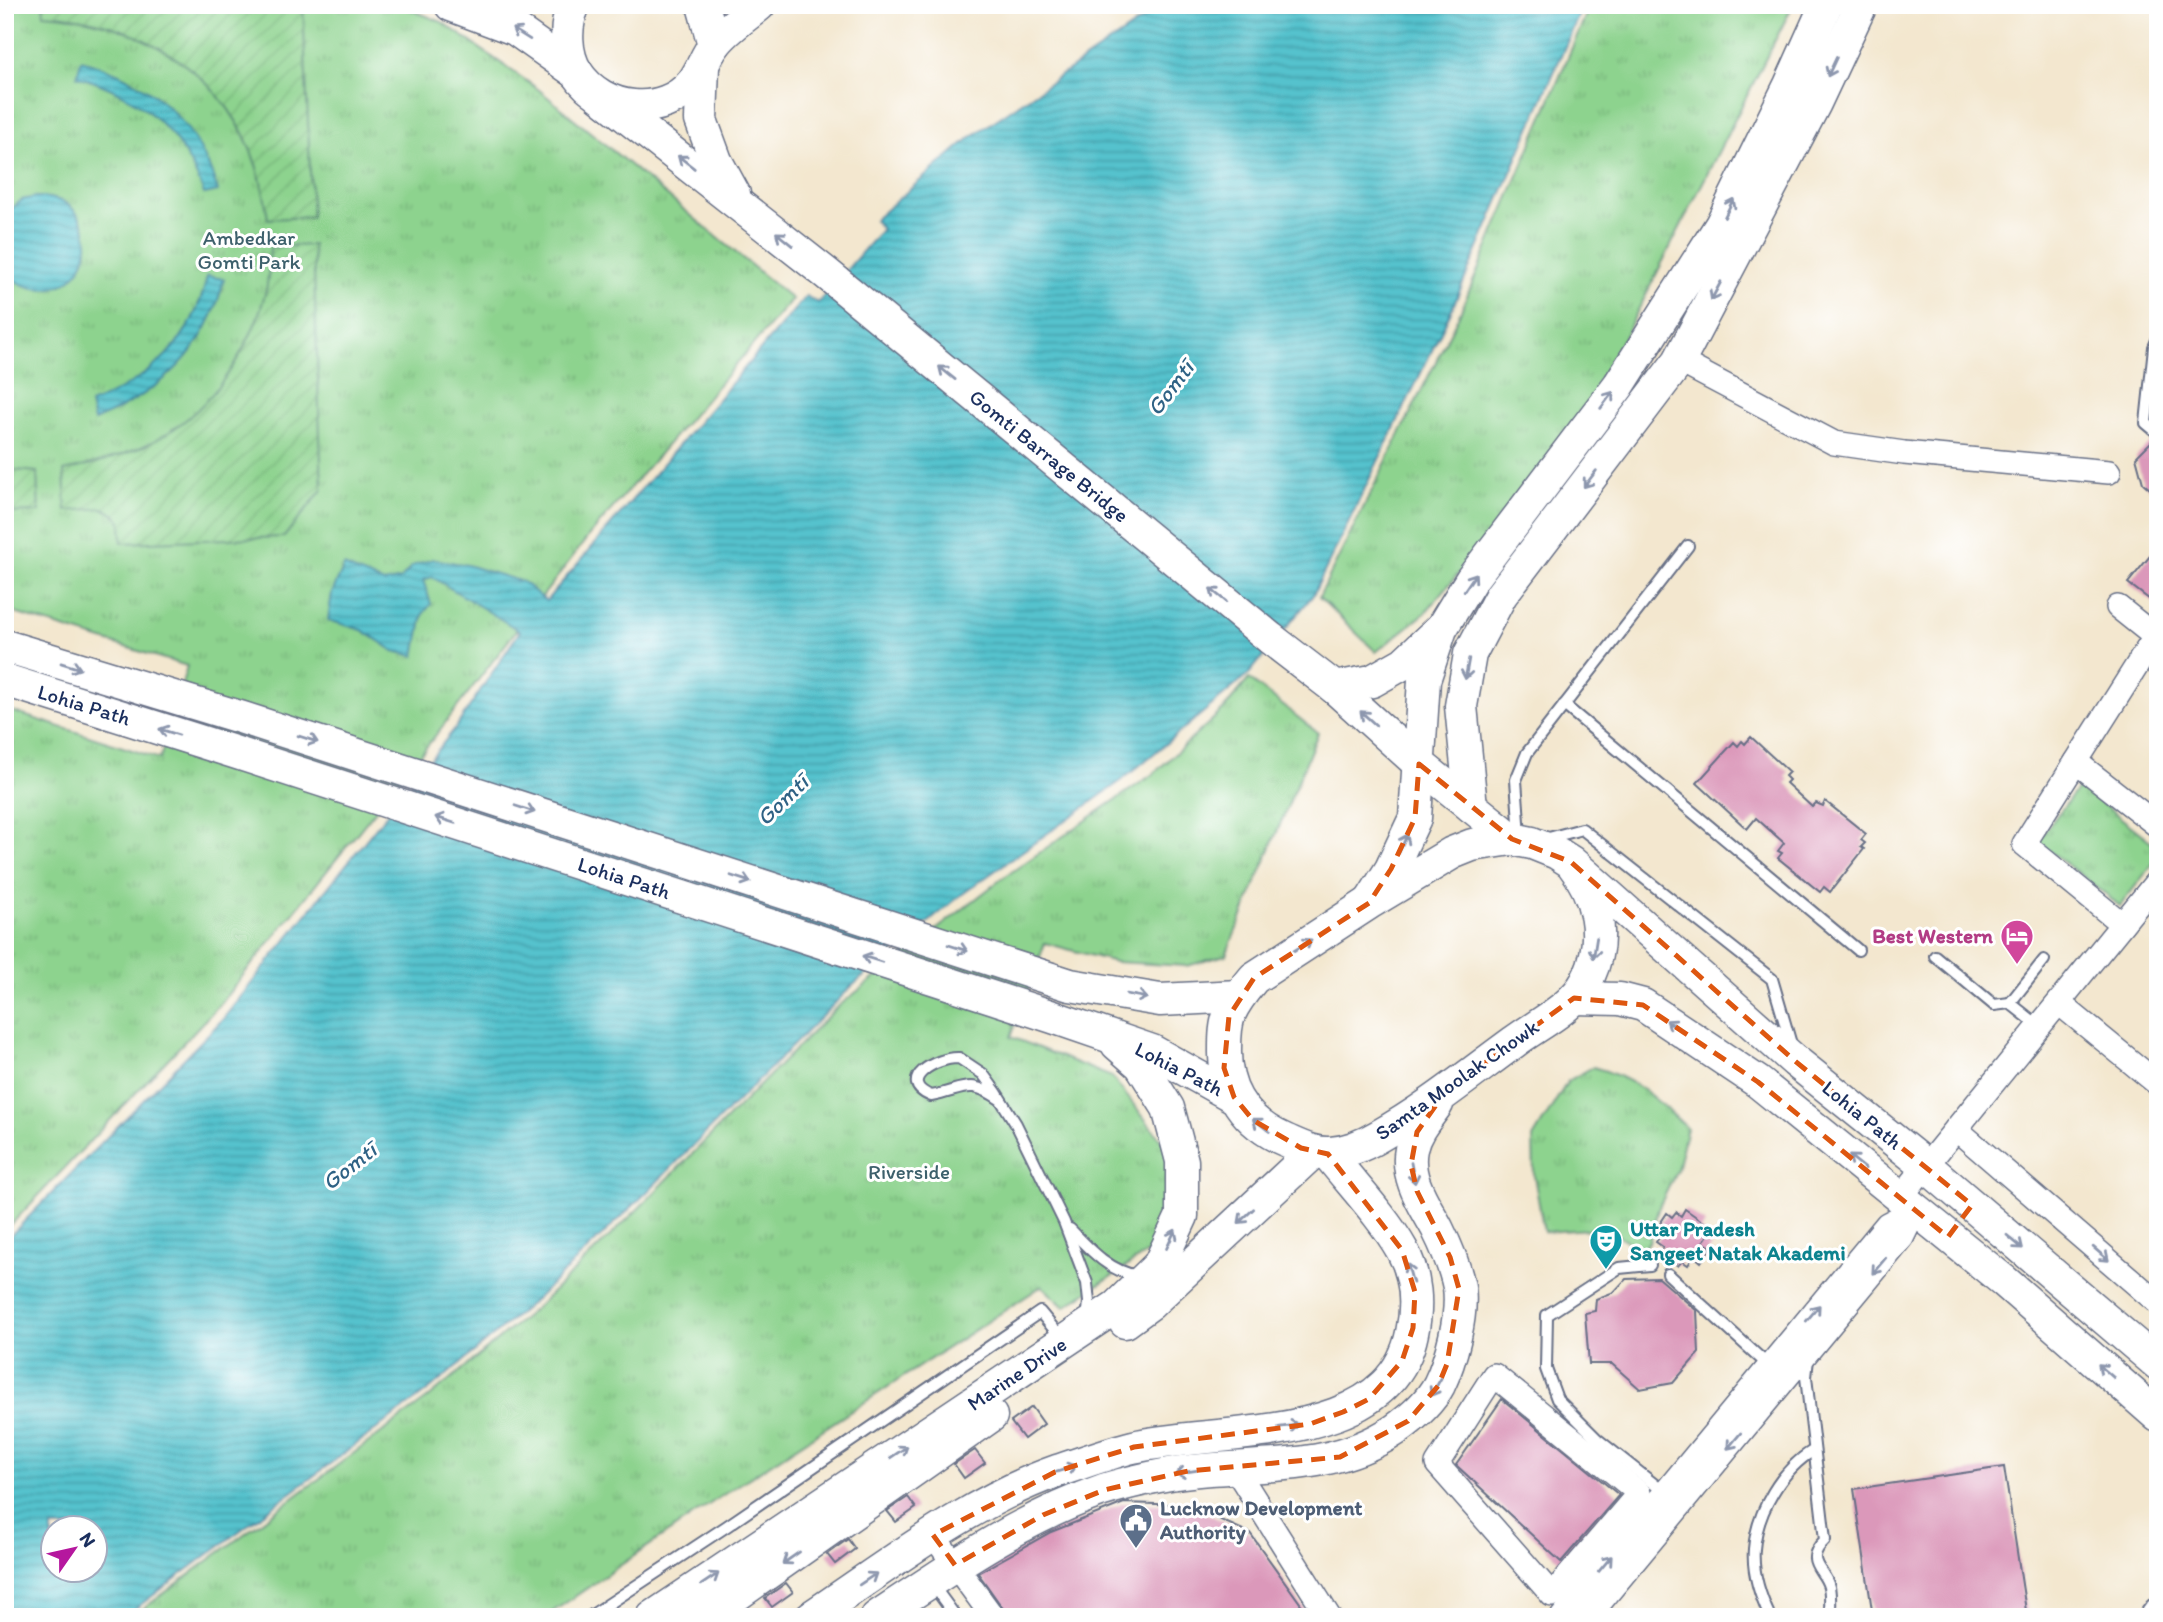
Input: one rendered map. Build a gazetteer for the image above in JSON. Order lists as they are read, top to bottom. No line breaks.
{"streets":{"main road":["Gomti Barrage Bridge","Lohia Path","Samta Moolak Chowk","Marine Drive"]},"crossings":[["Gomti Barrage Bridge","Samta Moolak Chowk"],["Lohia Path","Samta Moolak Chowk"],["Lohia Path","Marine Drive"],["Samta Moolak Chowk","Marine Drive"]],"one_way":["Gomti Barrage Bridge"],"water":["Gomtī"],"parks":["Ambedkar Gomti Park","Riverside"],"places":{"hotel":["Best Western"],"theatre":["Uttar Pradesh Sangeet Natak Akademi"],"public building":["Lucknow Development Authority"]},"north":"top right"}
